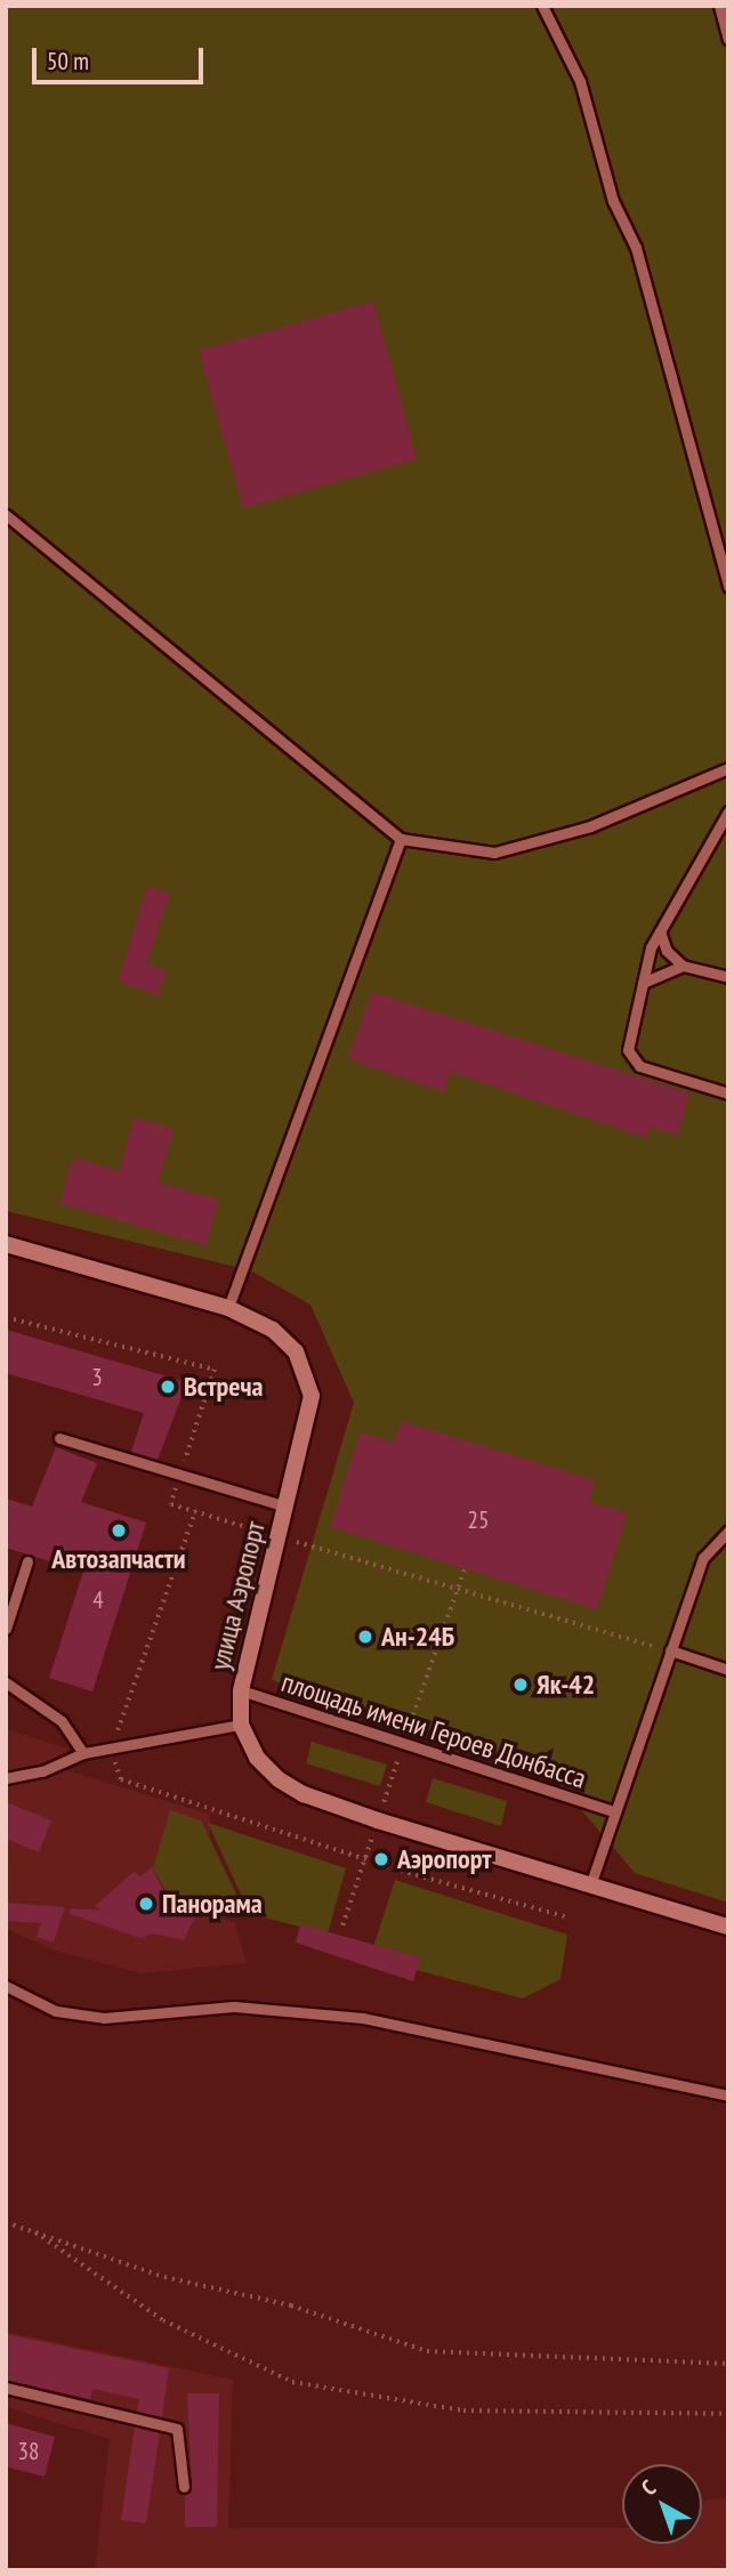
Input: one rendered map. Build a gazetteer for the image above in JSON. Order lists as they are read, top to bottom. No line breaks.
{"streets":{"main road":["улица Аэропорт"],"lane":["площадь имени Героев Донбасса"]},"crossings":[["улица Аэропорт","площадь имени Героев Донбасса"]],"places":["Встреча","Автозапчасти","Ан-24Б","Як-42","Аэропорт","Панорама"],"house_numbers":["3","25","4","38"],"scale_bar":"50 m","north":"top left"}
